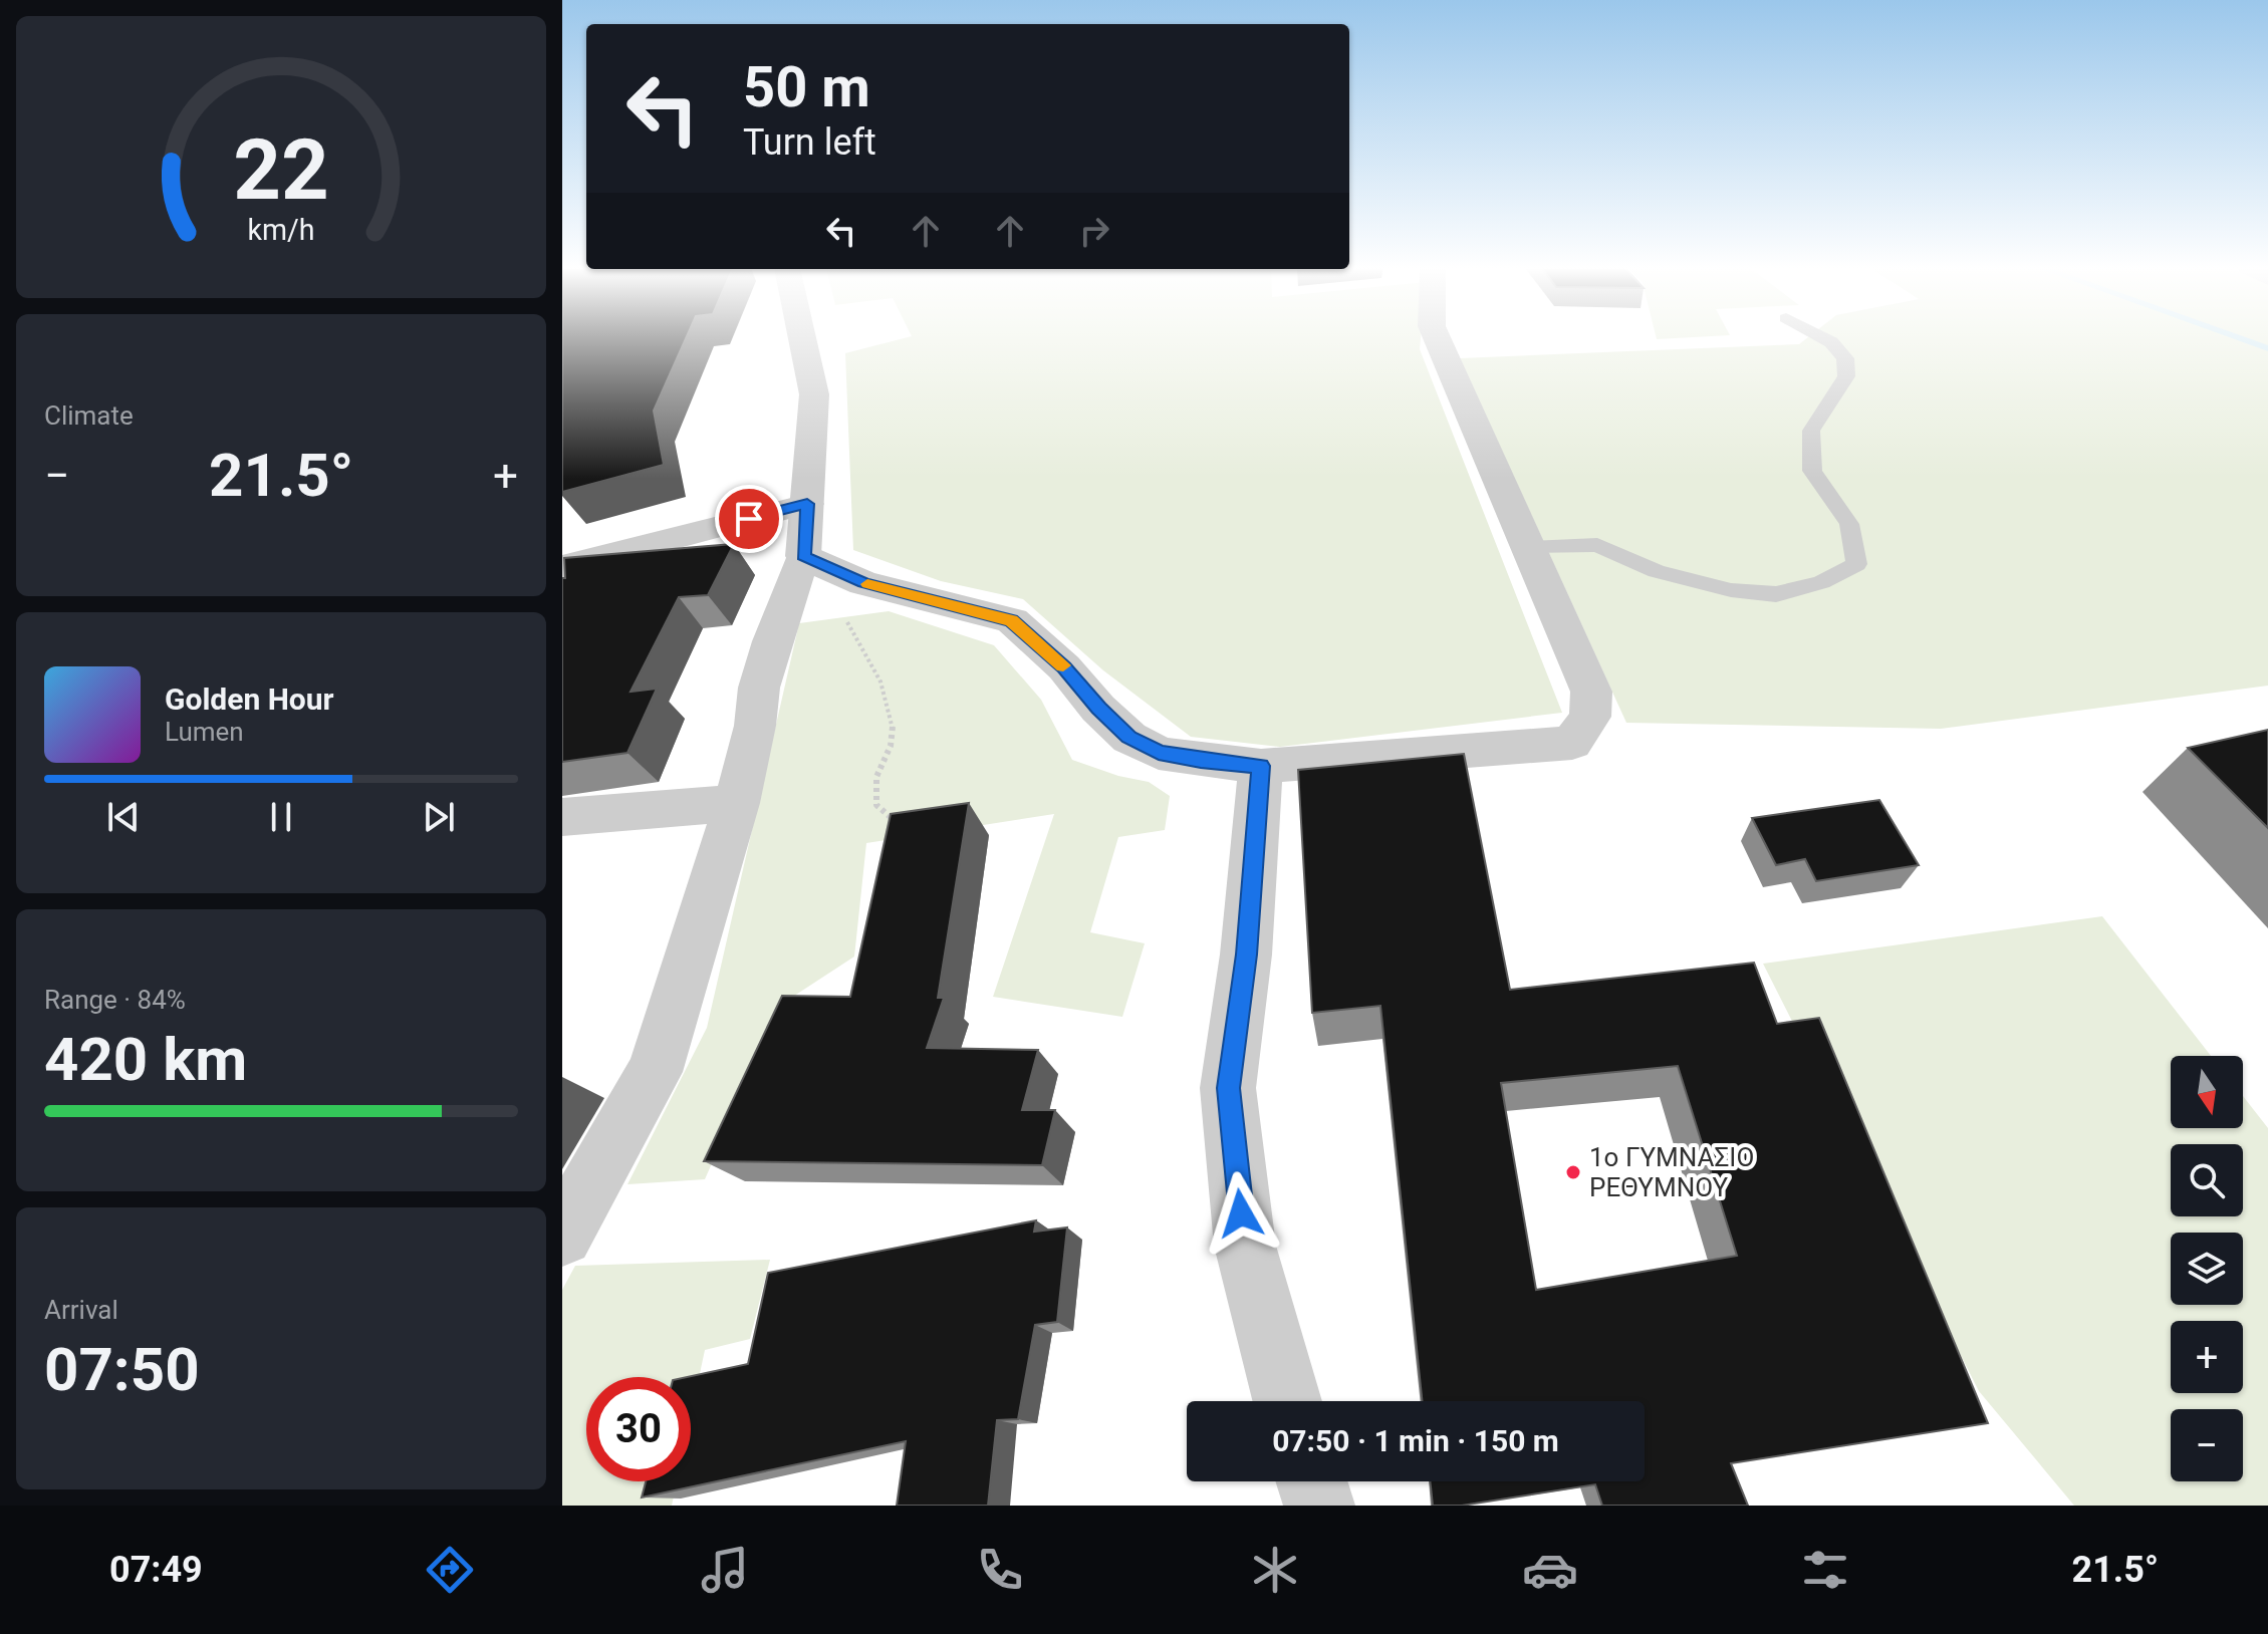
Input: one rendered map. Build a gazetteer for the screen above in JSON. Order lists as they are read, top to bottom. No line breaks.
{"places":["1ο ΓΥΜΝΑΣΙΟ ΡΕΘΥΜΝΟΥ"],"north":"bottom","page":{"turn":["50 m","Turn left"],"tile":["Climate",["Range · 84%","420 km"],["Arrival","07:50"]],"heat":["−","21.5°","+"],"song":["Golden Hour","Lumen"],"map_buttons":["+","−"],"limit":"30","trip":"07:50 · 1 min · 150 m","tabs":["07:49","21.5°"],"gauge":["22","km/h"]}}
